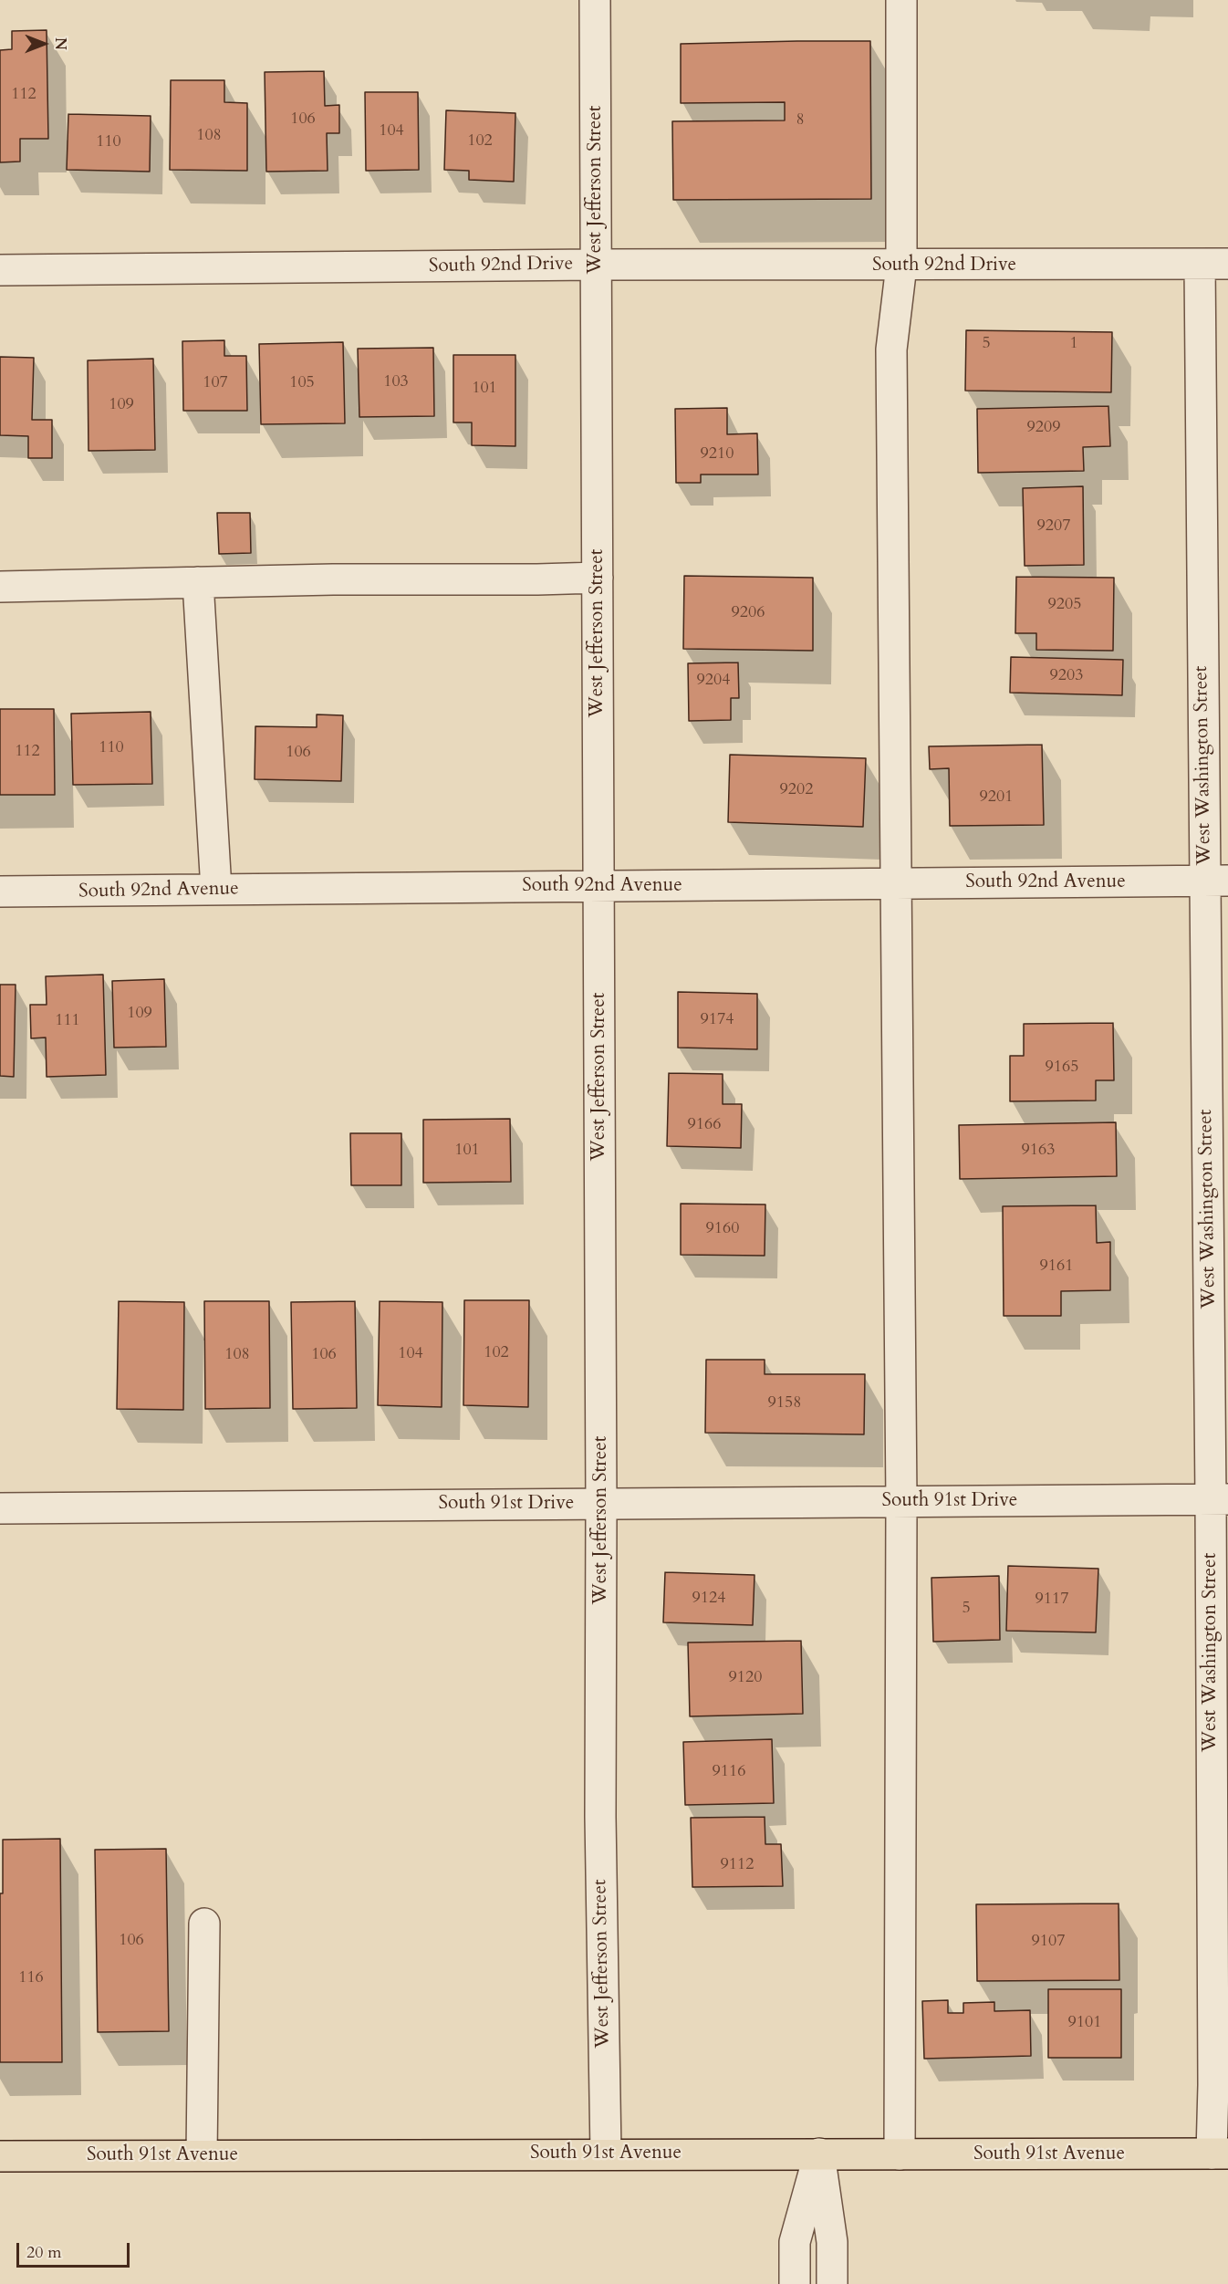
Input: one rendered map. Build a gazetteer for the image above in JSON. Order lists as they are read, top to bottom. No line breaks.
{"streets":{"main road":["South 91st Avenue"],"street":["West Jefferson Street","South 92nd Drive","West Washington Street","South 92nd Avenue","South 91st Drive"]},"crossings":[["West Jefferson Street","South 92nd Drive"],["West Jefferson Street","South 92nd Avenue"],["West Jefferson Street","South 91st Drive"],["West Jefferson Street","South 91st Avenue"],["South 92nd Drive","West Washington Street"],["West Washington Street","South 92nd Avenue"],["West Washington Street","South 91st Drive"],["West Washington Street","South 91st Avenue"]],"house_numbers":["112","106","8","104","108","102","110","5","1","103","107","105","101","109","9209","9210","9207","9205","9206","9203","9204","110","112","106","9202","9201","109","9174","111","9165","9166","101","9163","9160","9161","102","104","108","106","9158","9124","9117","5","9120","9116","9112","106","9107","116","9101"],"scale_bar":"20 m","north":"right"}
